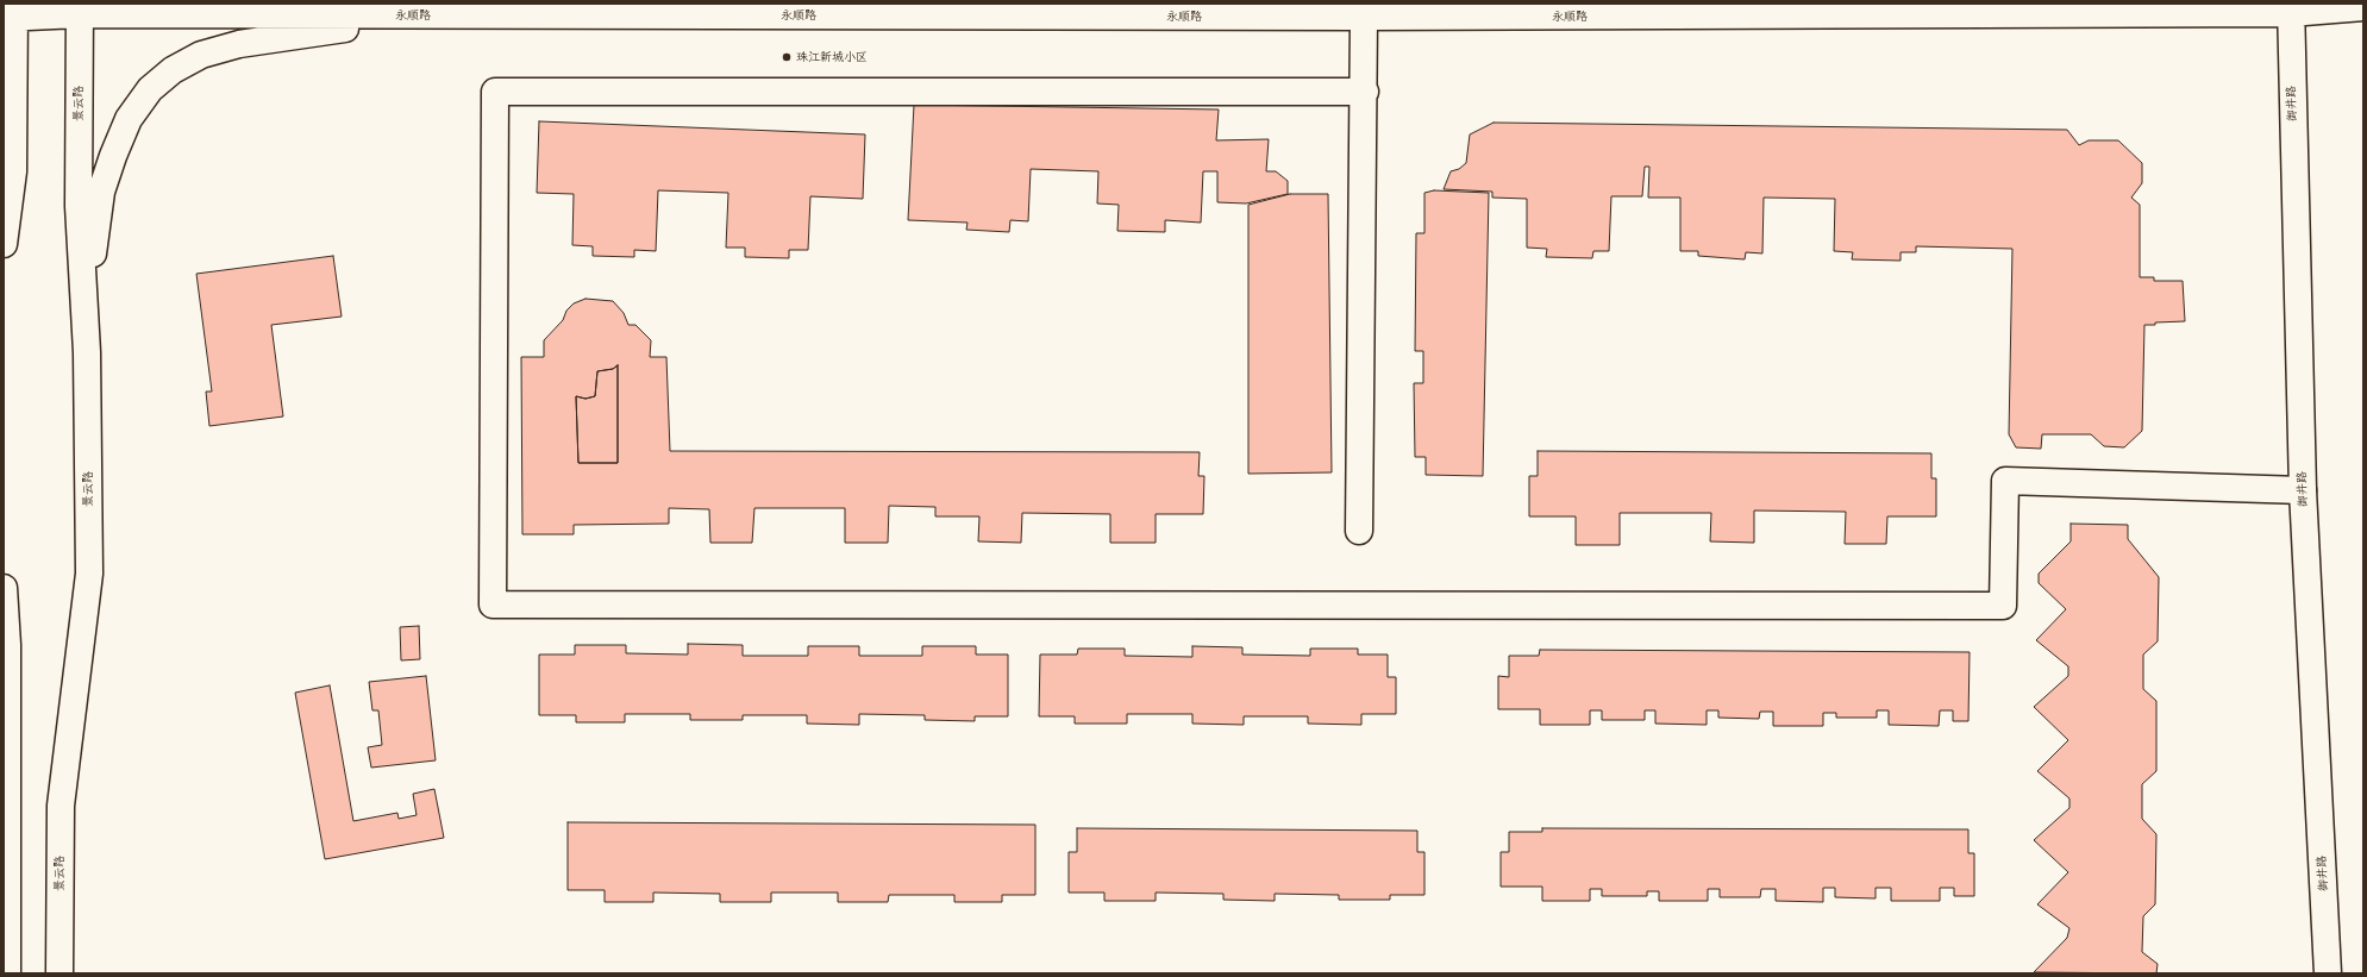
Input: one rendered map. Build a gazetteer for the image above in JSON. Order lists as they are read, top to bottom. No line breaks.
{"streets":{"street":["永顺路","景云路","御井路"]},"crossings":[["永顺路","景云路"],["永顺路","御井路"]],"places":["珠江新城小区"]}
